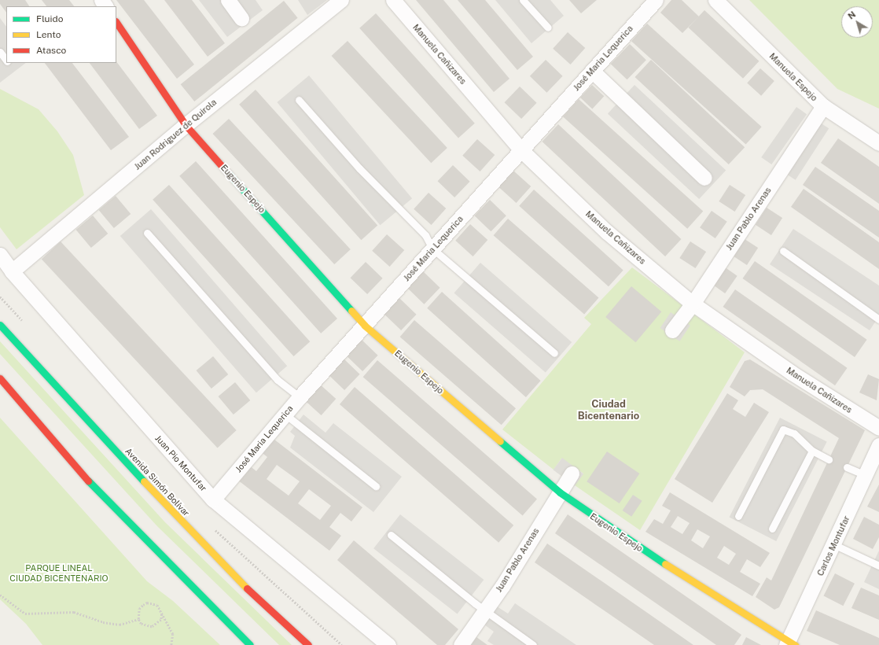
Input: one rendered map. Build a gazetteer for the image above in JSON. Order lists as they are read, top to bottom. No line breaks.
{"streets":{"main road":["Eugenio Espejo","Avenida Simón Bolívar"],"street":["Manuela Cañizares","José Maria Lequerica","Manuela Espejo","Juan Rodriguez de Quirola","Juan Pablo Arenas","Juan Pio Montufar","Carlos Montufar"]},"crossings":[["Manuela Cañizares","José Maria Lequerica"],["Manuela Cañizares","Juan Pablo Arenas"],["José Maria Lequerica","Eugenio Espejo"],["José Maria Lequerica","Juan Pio Montufar"],["Manuela Espejo","Juan Pablo Arenas"],["Juan Rodriguez de Quirola","Eugenio Espejo"],["Juan Rodriguez de Quirola","Juan Pio Montufar"],["Eugenio Espejo","Juan Pablo Arenas"],["Eugenio Espejo","Carlos Montufar"]],"districts":["Ciudad Bicentenario"],"parks":["PARQUE LINEAL CIUDAD BICENTENARIO"],"legend":["Fluido","Lento","Atasco"],"north":"top left"}
